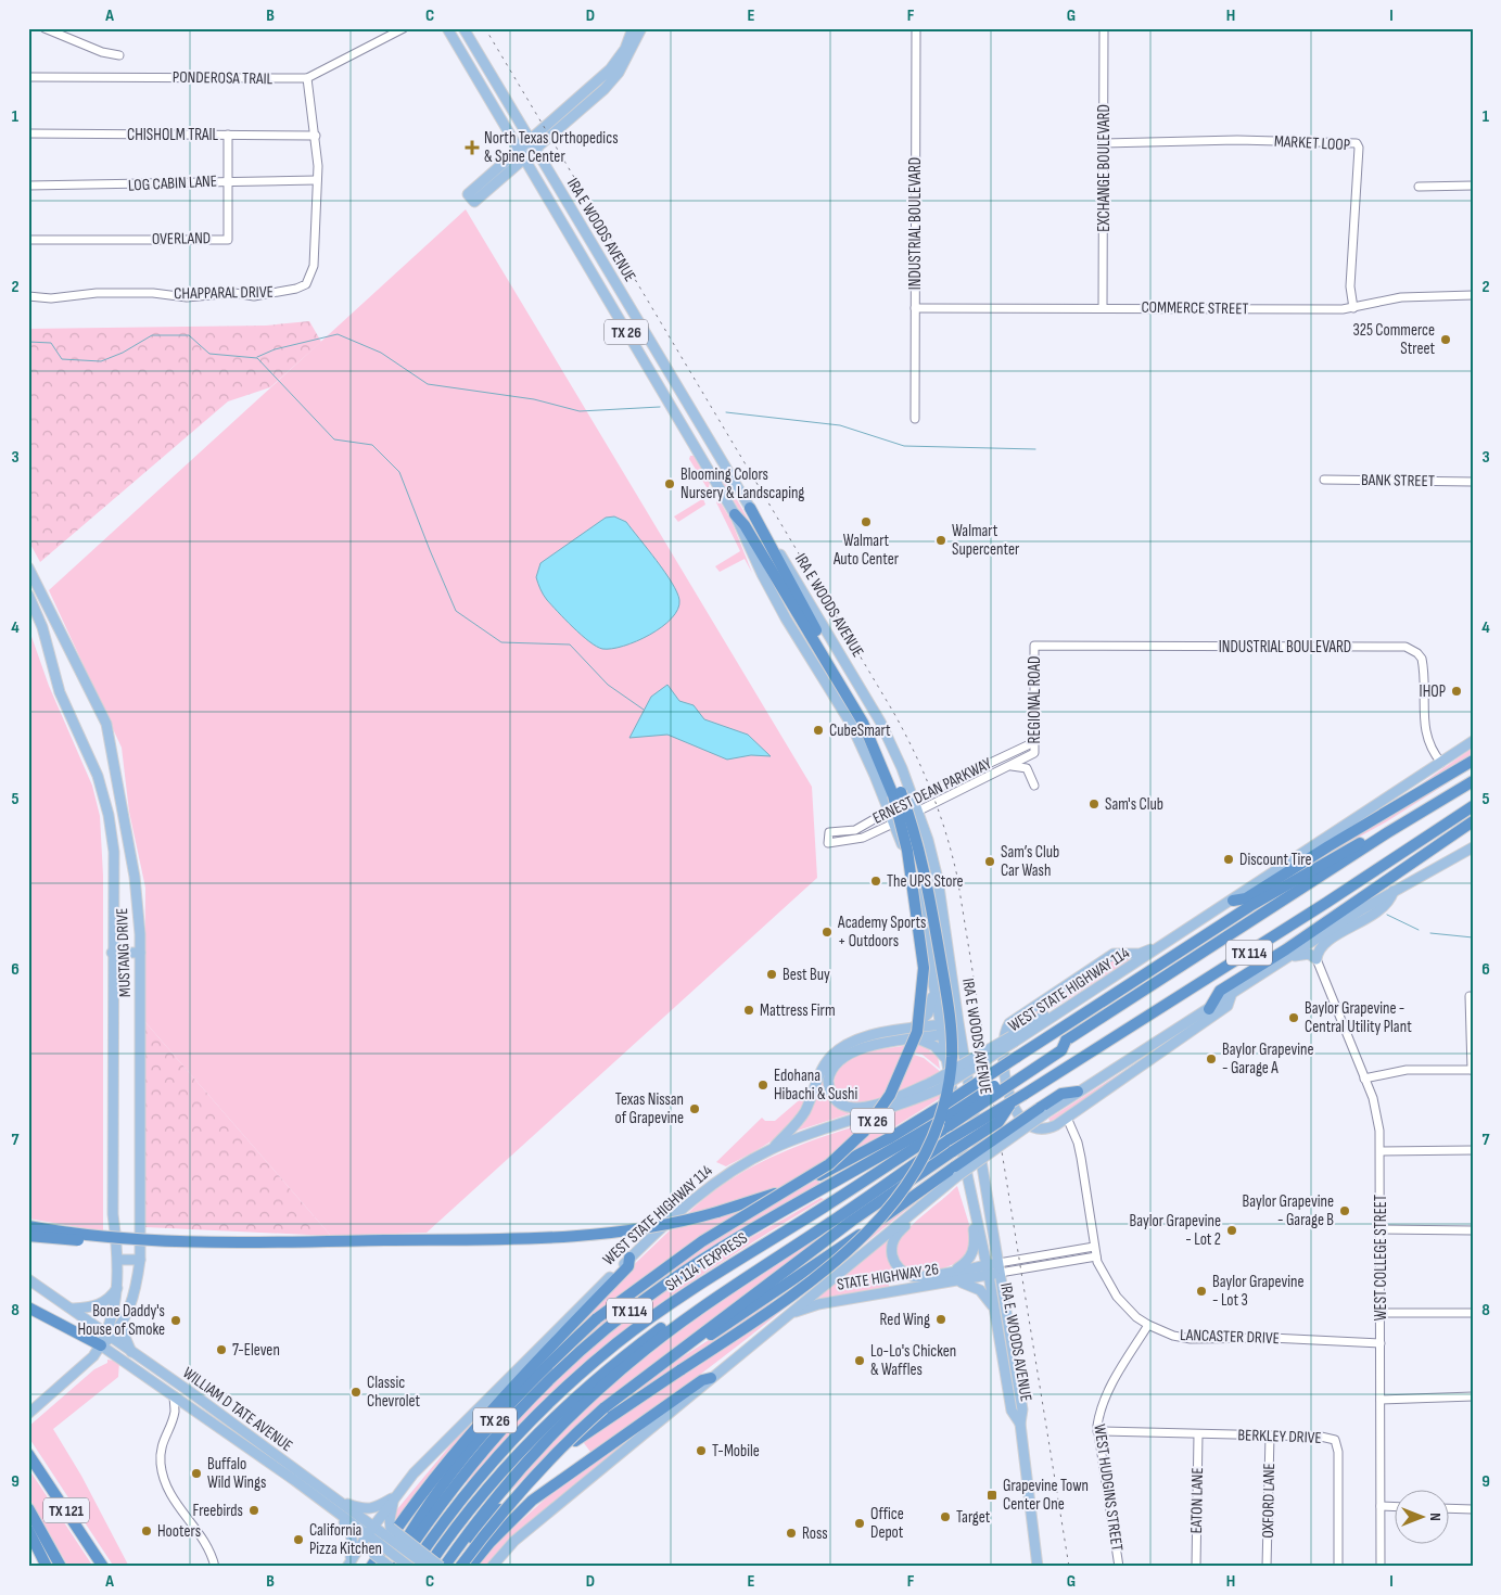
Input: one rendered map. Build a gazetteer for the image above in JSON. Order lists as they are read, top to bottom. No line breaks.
{"streets":{"highway":["TX 26","TX 114","SH 114 TEXPRESS","TX 121"],"main road":["IRA E WOODS AVENUE","MUSTANG DRIVE","WEST STATE HIGHWAY 114","STATE HIGHWAY 26","IRA E. WOODS AVENUE","WILLIAM D TATE AVENUE"],"street":["PONDEROSA TRAIL","CHISHOLM TRAIL","MARKET LOOP","EXCHANGE BOULEVARD","LOG CABIN LANE","INDUSTRIAL BOULEVARD","OVERLAND","CHAPPARAL DRIVE","COMMERCE STREET","BANK STREET","REGIONAL ROAD","ERNEST DEAN PARKWAY","WEST COLLEGE STREET","LANCASTER DRIVE","BERKLEY DRIVE","WEST HUDGINS STREET","EATON LANE","OXFORD LANE"]},"crossings":[["PONDEROSA TRAIL","CHAPPARAL DRIVE"],["CHISHOLM TRAIL","OVERLAND"],["CHISHOLM TRAIL","CHAPPARAL DRIVE"],["MARKET LOOP","EXCHANGE BOULEVARD"],["MARKET LOOP","COMMERCE STREET"],["EXCHANGE BOULEVARD","COMMERCE STREET"],["LOG CABIN LANE","OVERLAND"],["LOG CABIN LANE","CHAPPARAL DRIVE"],["INDUSTRIAL BOULEVARD","COMMERCE STREET"],["INDUSTRIAL BOULEVARD","REGIONAL ROAD"],["INDUSTRIAL BOULEVARD","WEST STATE HIGHWAY 114"],["IRA E WOODS AVENUE","TX 26"],["IRA E WOODS AVENUE","ERNEST DEAN PARKWAY"],["IRA E WOODS AVENUE","STATE HIGHWAY 26"],["IRA E WOODS AVENUE","IRA E. WOODS AVENUE"],["REGIONAL ROAD","ERNEST DEAN PARKWAY"],["MUSTANG DRIVE","WILLIAM D TATE AVENUE"],["TX 114","SH 114 TEXPRESS"],["WEST STATE HIGHWAY 114","WILLIAM D TATE AVENUE"],["WEST COLLEGE STREET","LANCASTER DRIVE"],["SH 114 TEXPRESS","WILLIAM D TATE AVENUE"],["STATE HIGHWAY 26","IRA E. WOODS AVENUE"],["LANCASTER DRIVE","WEST HUDGINS STREET"],["BERKLEY DRIVE","WEST HUDGINS STREET"],["BERKLEY DRIVE","EATON LANE"],["BERKLEY DRIVE","OXFORD LANE"]],"places":{"health":["North Texas Orthopedics & Spine Center"],"other":["325 Commerce Street","Blooming Colors Nursery & Landscaping","Walmart Auto Center","Walmart Supercenter","IHOP","CubeSmart","Sam's Club","Discount Tire","Sam’s Club Car Wash","The UPS Store","Academy Sports + Outdoors","Best Buy","Mattress Firm","Baylor Grapevine - Central Utility Plant","Baylor Grapevine - Garage A","Edohana Hibachi & Sushi","Texas Nissan of Grapevine","Baylor Grapevine - Garage B","Baylor Grapevine - Lot 2","Baylor Grapevine - Lot 3","Red Wing","Bone Daddy's House of Smoke","7-Eleven","Lo-Lo's Chicken & Waffles","Classic Chevrolet","T-Mobile","Buffalo Wild Wings","Freebirds","Target","Office Depot","Hooters","Ross","California Pizza Kitchen"],"transit":["Grapevine Town Center One"]},"north":"right","grid":{"columns":["A","B","C","D","E","F","G","H","I"],"rows":["1","2","3","4","5","6","7","8","9"]}}
